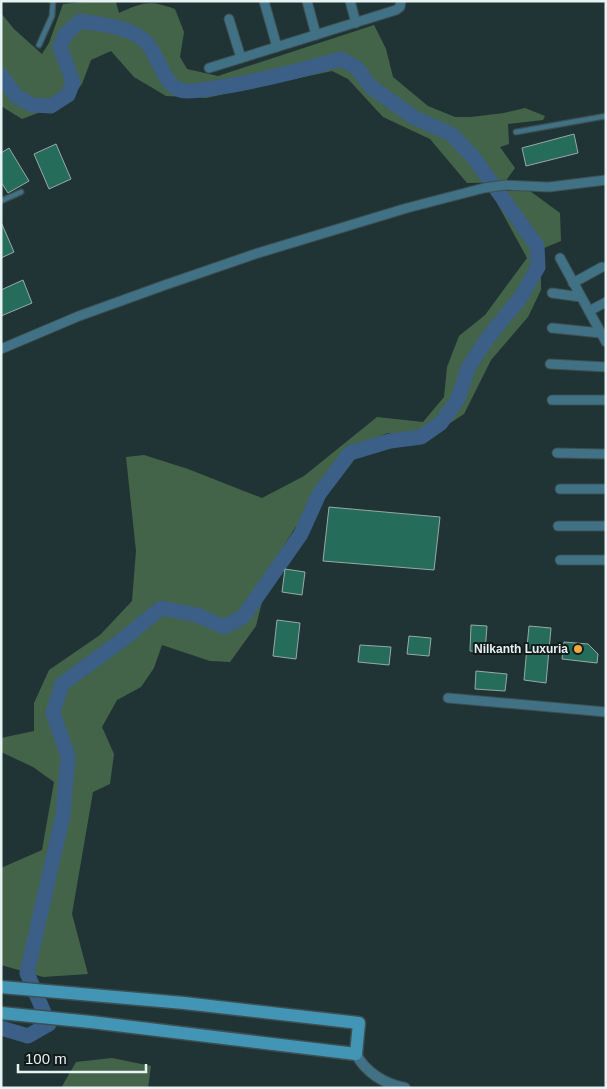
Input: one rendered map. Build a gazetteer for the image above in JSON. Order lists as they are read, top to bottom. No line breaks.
{"places":["Nilkanth Luxuria"],"scale_bar":"100 m"}
